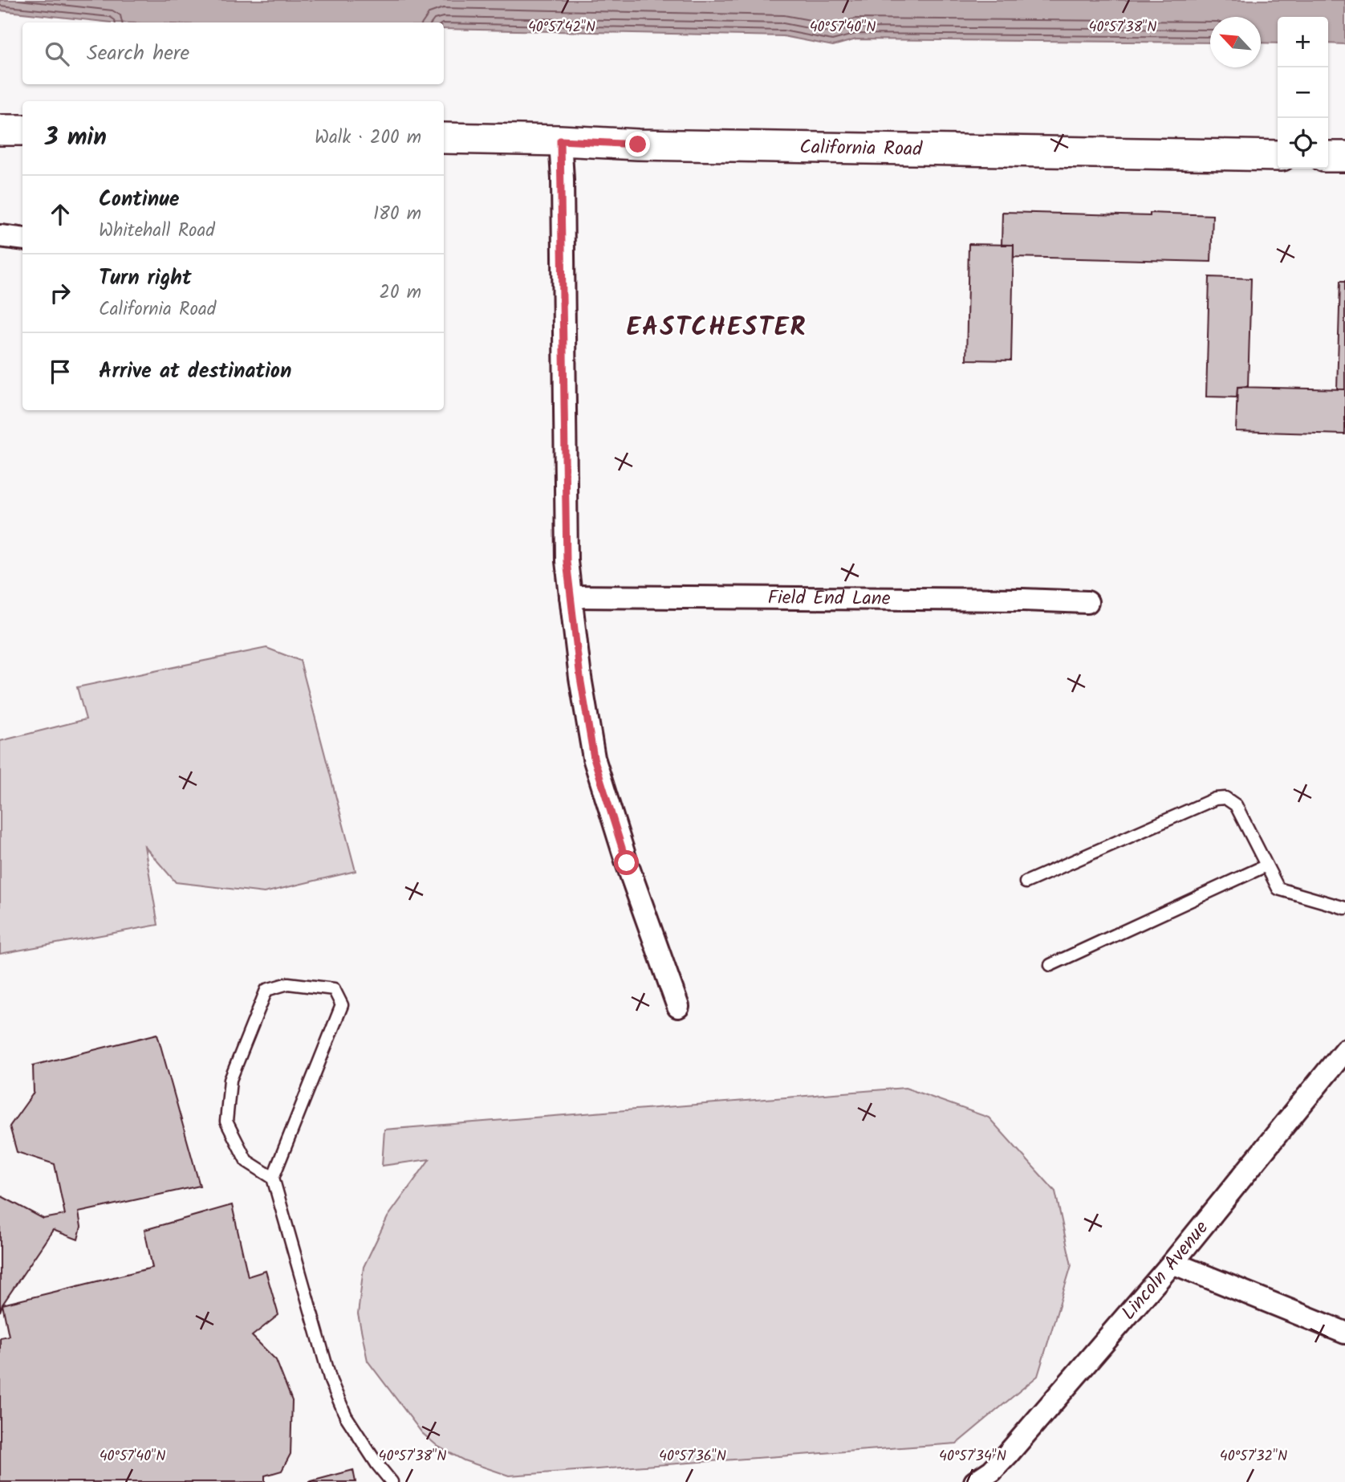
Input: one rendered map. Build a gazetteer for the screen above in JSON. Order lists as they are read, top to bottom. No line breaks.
{"streets":{"main road":["California Road"],"street":["Field End Lane","Lincoln Avenue"]},"districts":["EASTCHESTER"],"north":"top left","page":{"map_buttons":["+","−"],"search":"Search here","heading":["3 min","Walk · 200 m"],"list":[["Continue","Whitehall Road","180 m"],["Turn right","California Road","20 m"],"Arrive at destination"]},"coordinates":["40°57'42\"N","40°57'40\"N","40°57'38\"N","40°57'36\"N","40°57'34\"N","40°57'32\"N"]}
